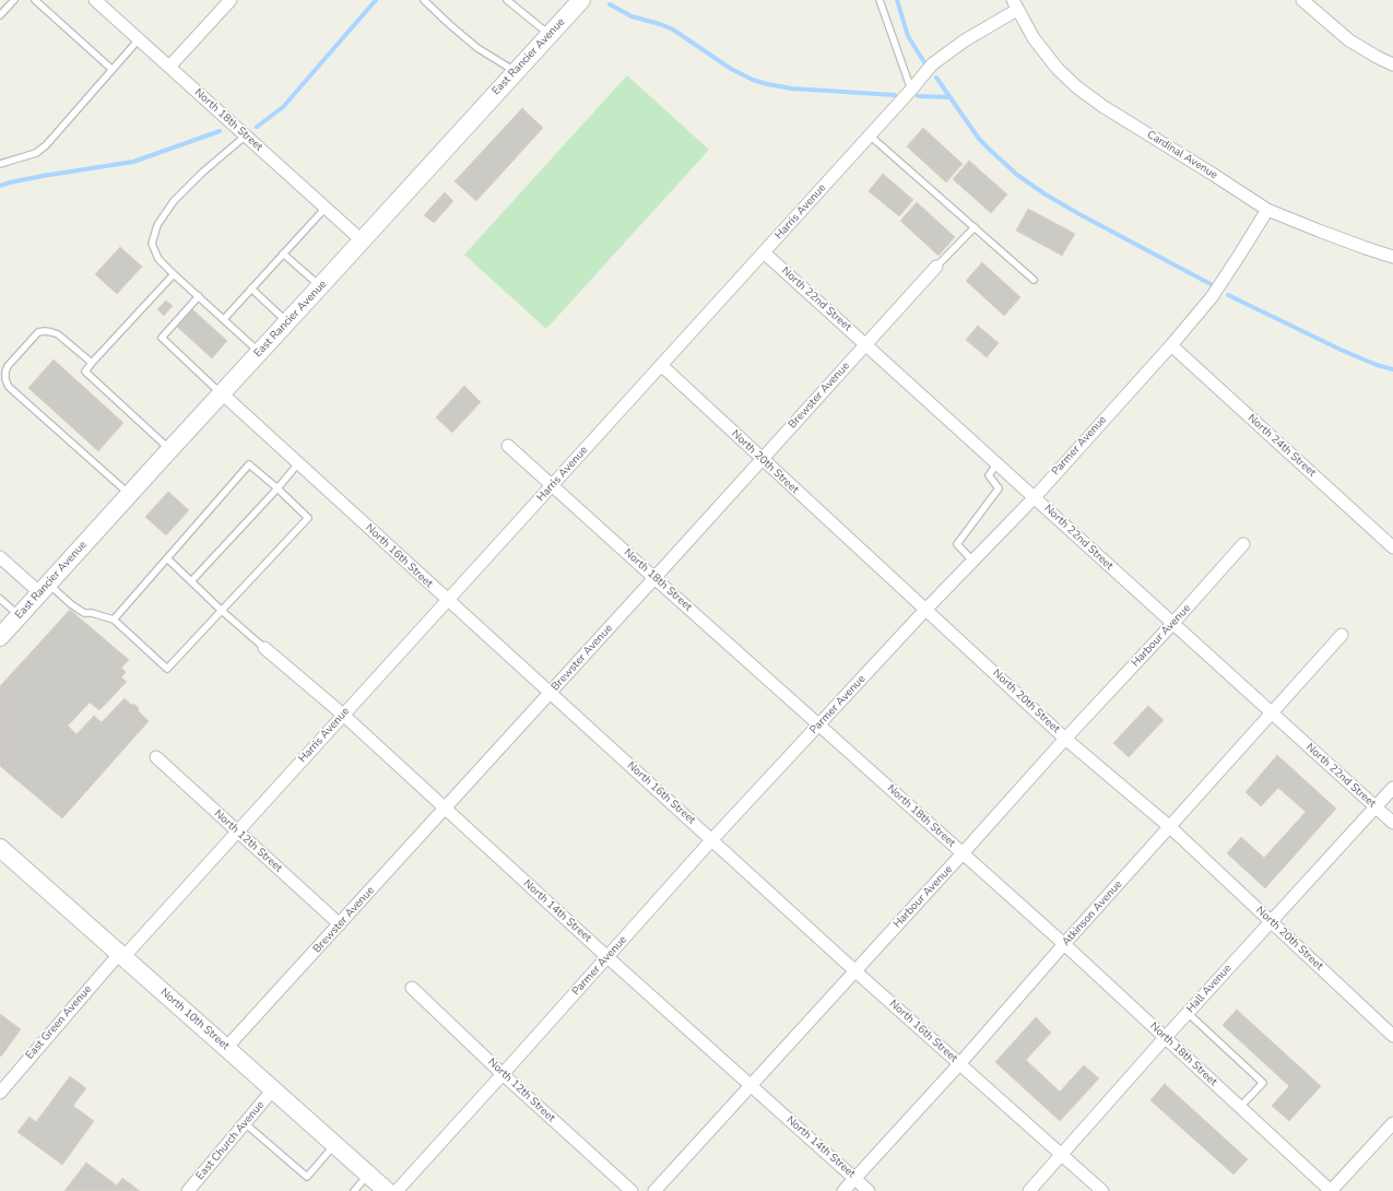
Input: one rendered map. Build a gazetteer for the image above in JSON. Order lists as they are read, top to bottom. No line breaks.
{"streets":{"main road":["East Rancier Avenue","North 10th Street"],"street":["North 18th Street","Cardinal Avenue","Harris Avenue","North 22nd Street","Brewster Avenue","Parmer Avenue","North 24th Street","North 20th Street","North 16th Street","Harbour Avenue","North 12th Street","North 14th Street","Atkinson Avenue","Hall Avenue","East Green Avenue","East Church Avenue"]},"crossings":[["East Rancier Avenue","North 18th Street"],["East Rancier Avenue","North 16th Street"],["North 18th Street","Harris Avenue"],["North 18th Street","Brewster Avenue"],["North 18th Street","Parmer Avenue"],["North 18th Street","Harbour Avenue"],["North 18th Street","Atkinson Avenue"],["North 18th Street","Hall Avenue"],["Cardinal Avenue","Harris Avenue"],["Cardinal Avenue","Parmer Avenue"],["Harris Avenue","North 22nd Street"],["Harris Avenue","North 20th Street"],["Harris Avenue","North 16th Street"],["Harris Avenue","North 12th Street"],["Harris Avenue","North 14th Street"],["Harris Avenue","North 10th Street"],["Harris Avenue","East Green Avenue"],["North 22nd Street","Brewster Avenue"],["North 22nd Street","Parmer Avenue"],["North 22nd Street","Harbour Avenue"],["North 22nd Street","Atkinson Avenue"],["North 22nd Street","Hall Avenue"],["Brewster Avenue","North 20th Street"],["Brewster Avenue","North 16th Street"],["Brewster Avenue","North 12th Street"],["Brewster Avenue","North 14th Street"],["Brewster Avenue","North 10th Street"],["Parmer Avenue","North 24th Street"],["Parmer Avenue","North 20th Street"],["Parmer Avenue","North 16th Street"],["Parmer Avenue","North 12th Street"],["Parmer Avenue","North 14th Street"],["North 20th Street","Harbour Avenue"],["North 20th Street","Atkinson Avenue"],["North 20th Street","Hall Avenue"],["North 16th Street","Harbour Avenue"],["North 16th Street","Atkinson Avenue"],["North 16th Street","Hall Avenue"],["Harbour Avenue","North 14th Street"],["North 14th Street","Atkinson Avenue"],["North 10th Street","East Green Avenue"],["North 10th Street","East Church Avenue"]]}
